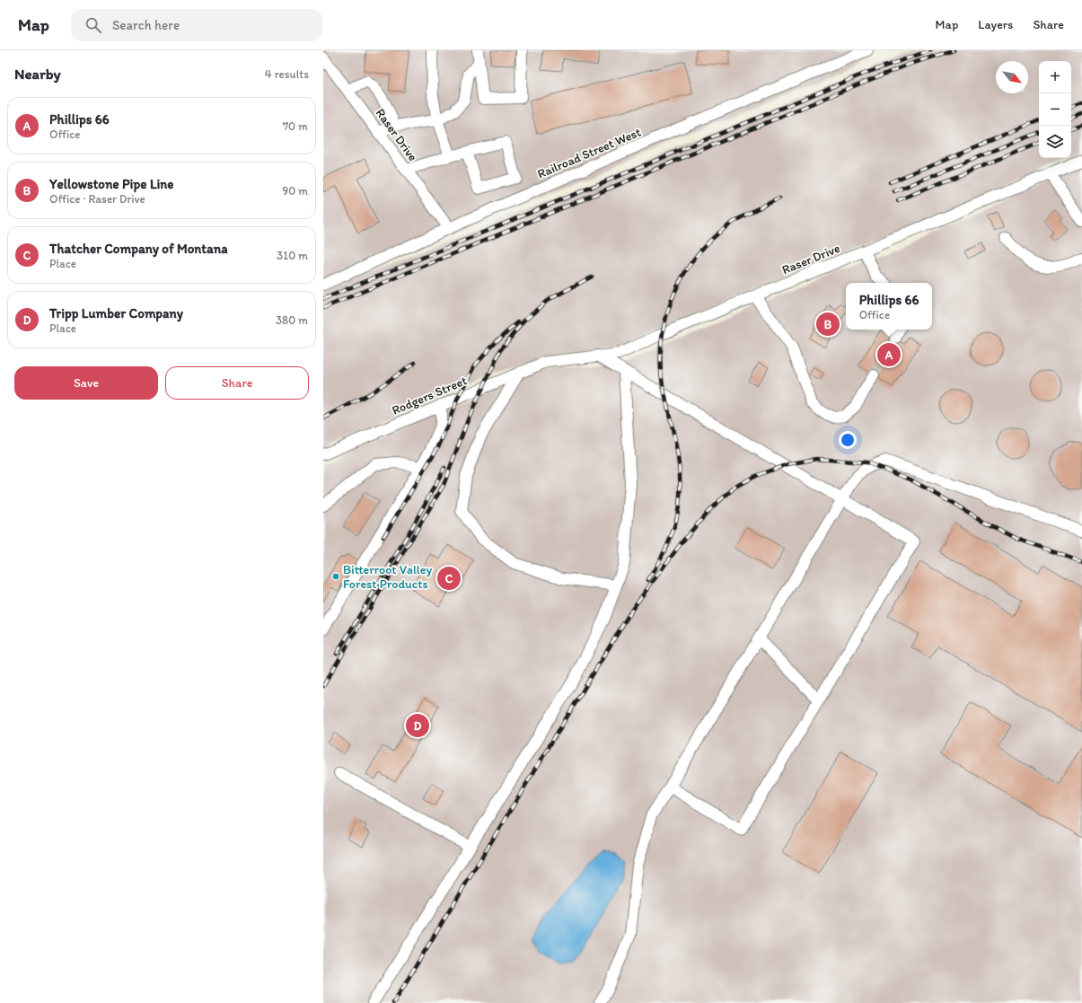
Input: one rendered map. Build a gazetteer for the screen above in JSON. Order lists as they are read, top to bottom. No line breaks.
{"streets":{"street":["Raser Drive","Railroad Street West","Rodgers Street"]},"crossings":[["Raser Drive","Railroad Street West"],["Raser Drive","Rodgers Street"]],"places":["Bitterroot Valley Forest Products"],"north":"bottom right","page":{"header":"Map","search":"Search here","nav":["Map","Layers","Share"],"heading":["Nearby","4 results"],"map_buttons":["+","−"],"list":[{"mark":"A","name":"Phillips 66","note":"Office","value":"70 m"},{"mark":"B","name":"Yellowstone Pipe Line","note":"Office · Raser Drive","value":"90 m"},{"mark":"C","name":"Thatcher Company of Montana","note":"Place","value":"310 m"},{"mark":"D","name":"Tripp Lumber Company","note":"Place","value":"380 m"}],"popup":["Phillips 66","Office"],"pins":["B","A","C","D"],"buttons":["Save","Share"]}}
